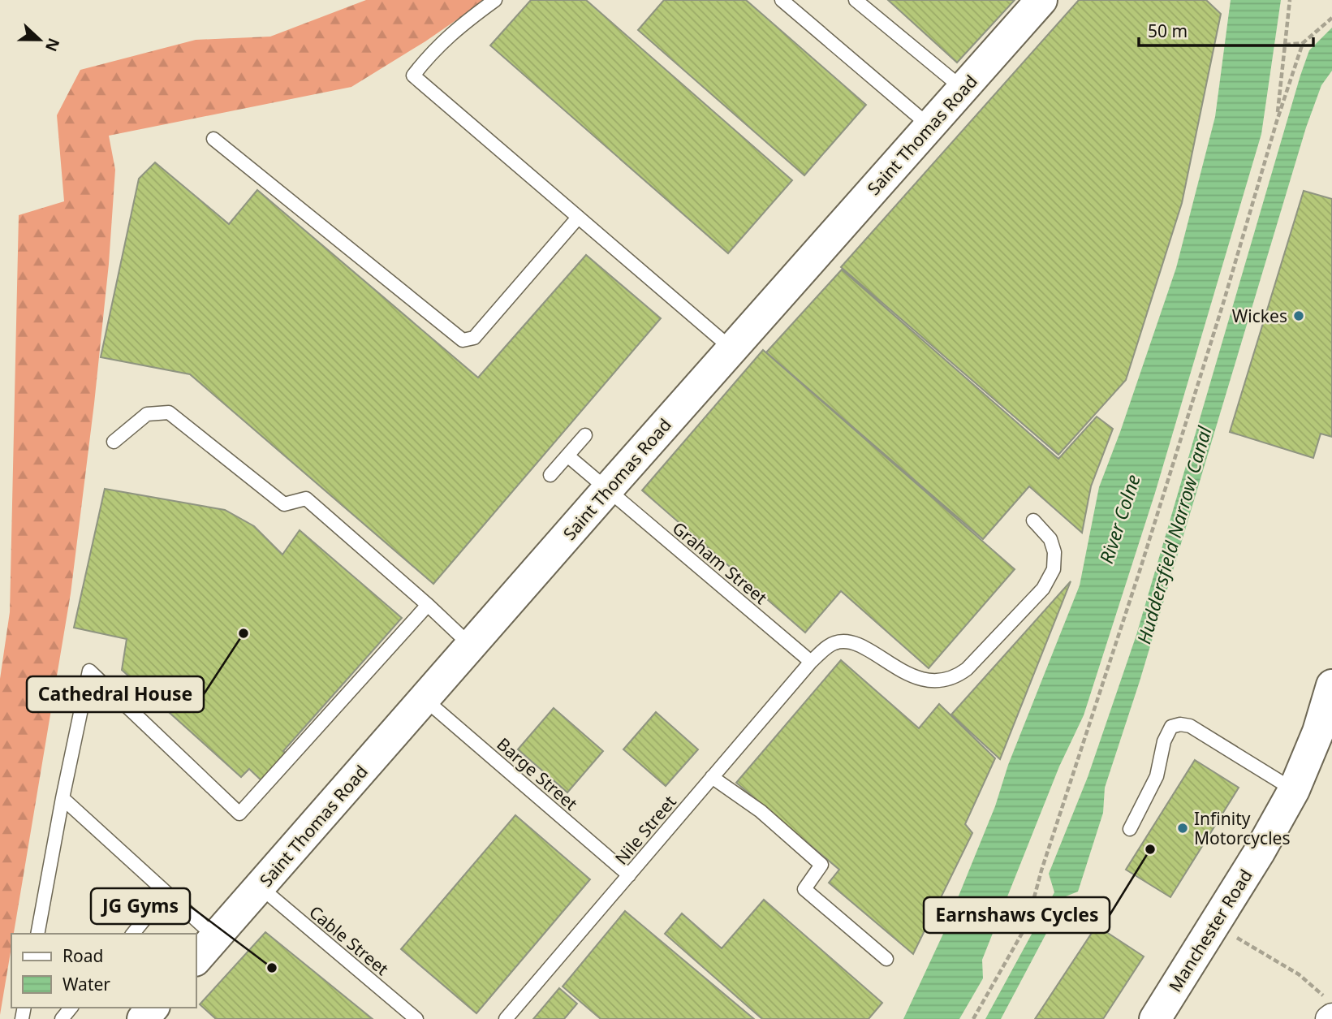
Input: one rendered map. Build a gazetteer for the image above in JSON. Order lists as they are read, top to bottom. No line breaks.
{"streets":{"main road":["Saint Thomas Road","Manchester Road"],"lane":["Graham Street","Barge Street","Nile Street","Cable Street"]},"crossings":[["Saint Thomas Road","Graham Street"],["Saint Thomas Road","Barge Street"],["Saint Thomas Road","Cable Street"],["Graham Street","Nile Street"],["Barge Street","Nile Street"]],"water":["River Colne","Huddersfield Narrow Canal"],"places":["Wickes","Cathedral House","Infinity Motorcycles","Earnshaws Cycles","JG Gyms"],"legend":["Road","Water"],"scale_bar":"50 m","north":"right"}
